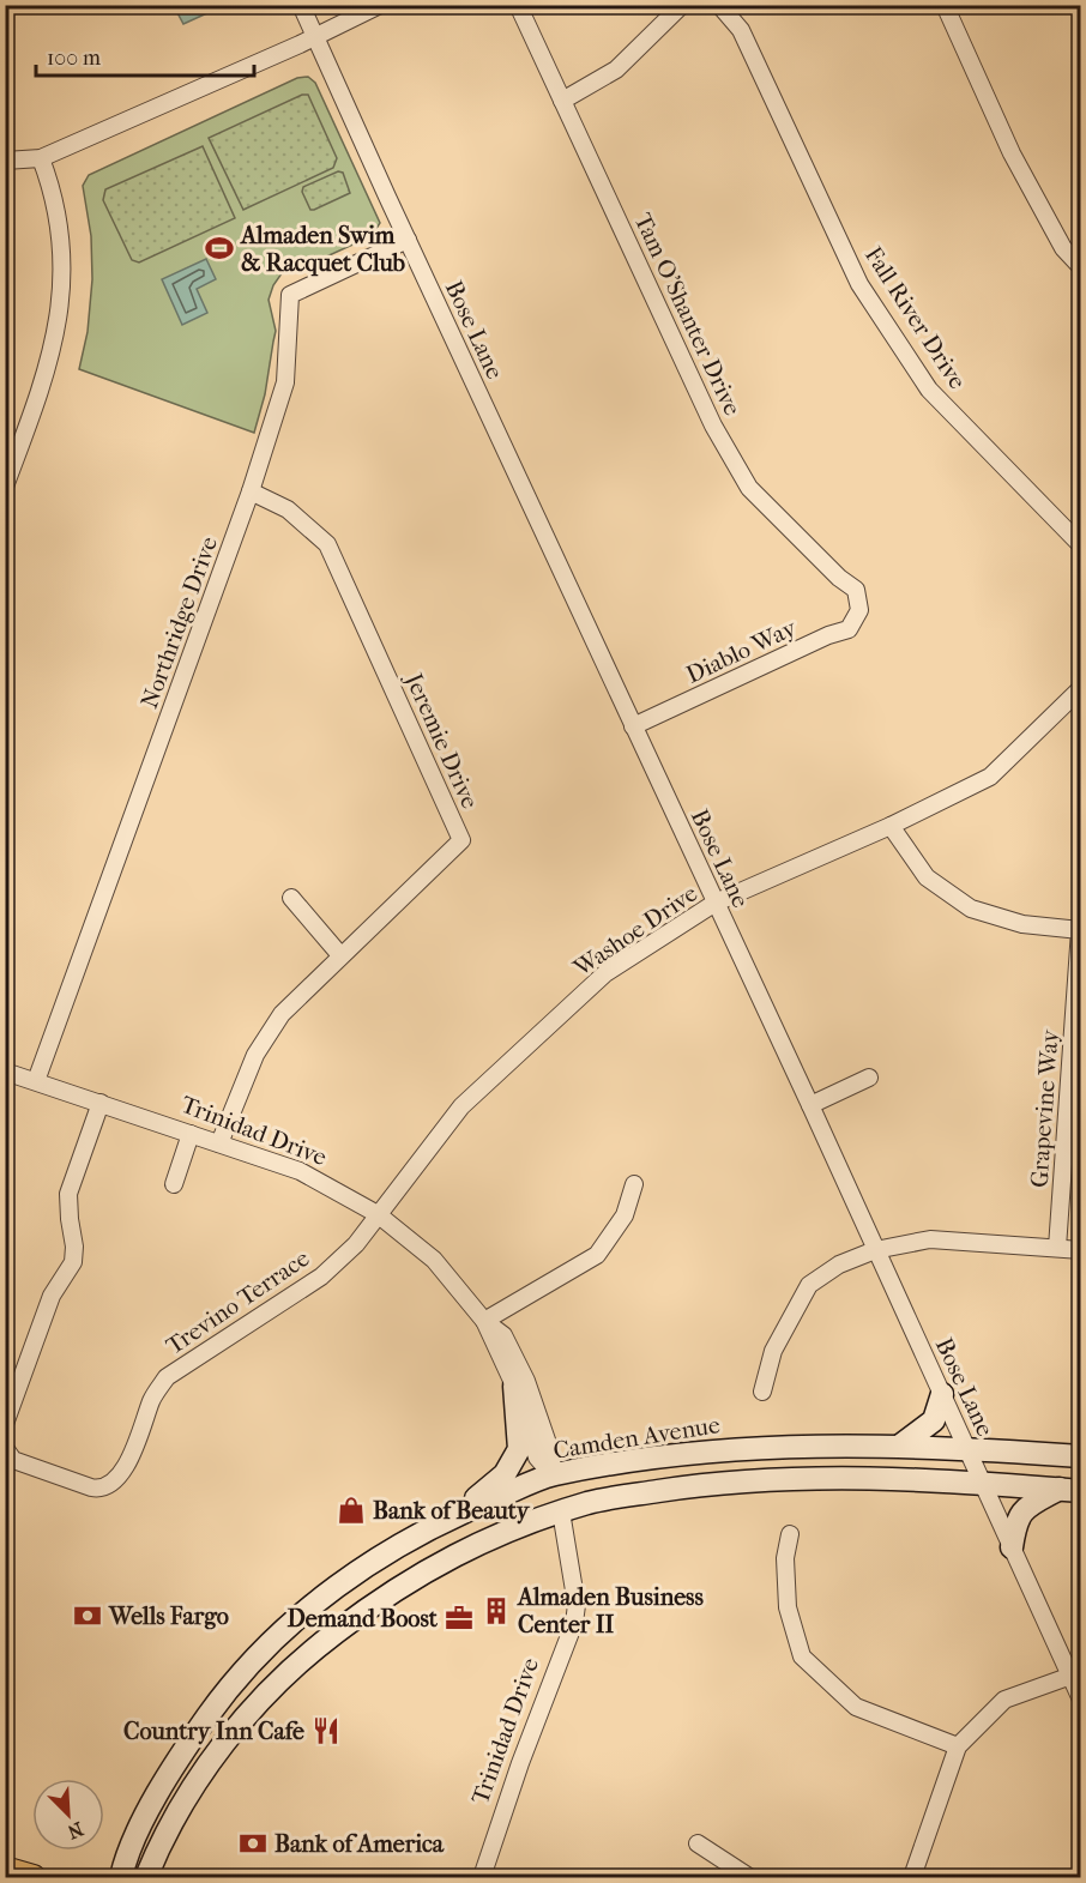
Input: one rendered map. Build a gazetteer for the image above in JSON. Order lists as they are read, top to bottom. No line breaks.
{"streets":{"main road":["Trinidad Drive","Camden Avenue"],"street":["Tam O'Shanter Drive","Fall River Drive","Bose Lane","Northridge Drive","Diablo Way","Jeremie Drive","Washoe Drive","Grapevine Way","Trevino Terrace"]},"crossings":[["Tam O'Shanter Drive","Diablo Way"],["Bose Lane","Northridge Drive"],["Bose Lane","Diablo Way"],["Bose Lane","Washoe Drive"],["Bose Lane","Camden Avenue"],["Northridge Drive","Jeremie Drive"],["Northridge Drive","Trinidad Drive"],["Jeremie Drive","Trinidad Drive"],["Washoe Drive","Trinidad Drive"],["Washoe Drive","Trevino Terrace"],["Trinidad Drive","Trevino Terrace"],["Trinidad Drive","Camden Avenue"]],"places":{"sports":["Almaden Swim & Racquet Club"],"shop":["Bank of Beauty"],"building":["Almaden Business Center II"],"bank":["Wells Fargo","Bank of America"],"office":["Demand Boost"],"restaurant":["Country Inn Cafe"]},"scale_bar":"100 m","north":"bottom right"}
